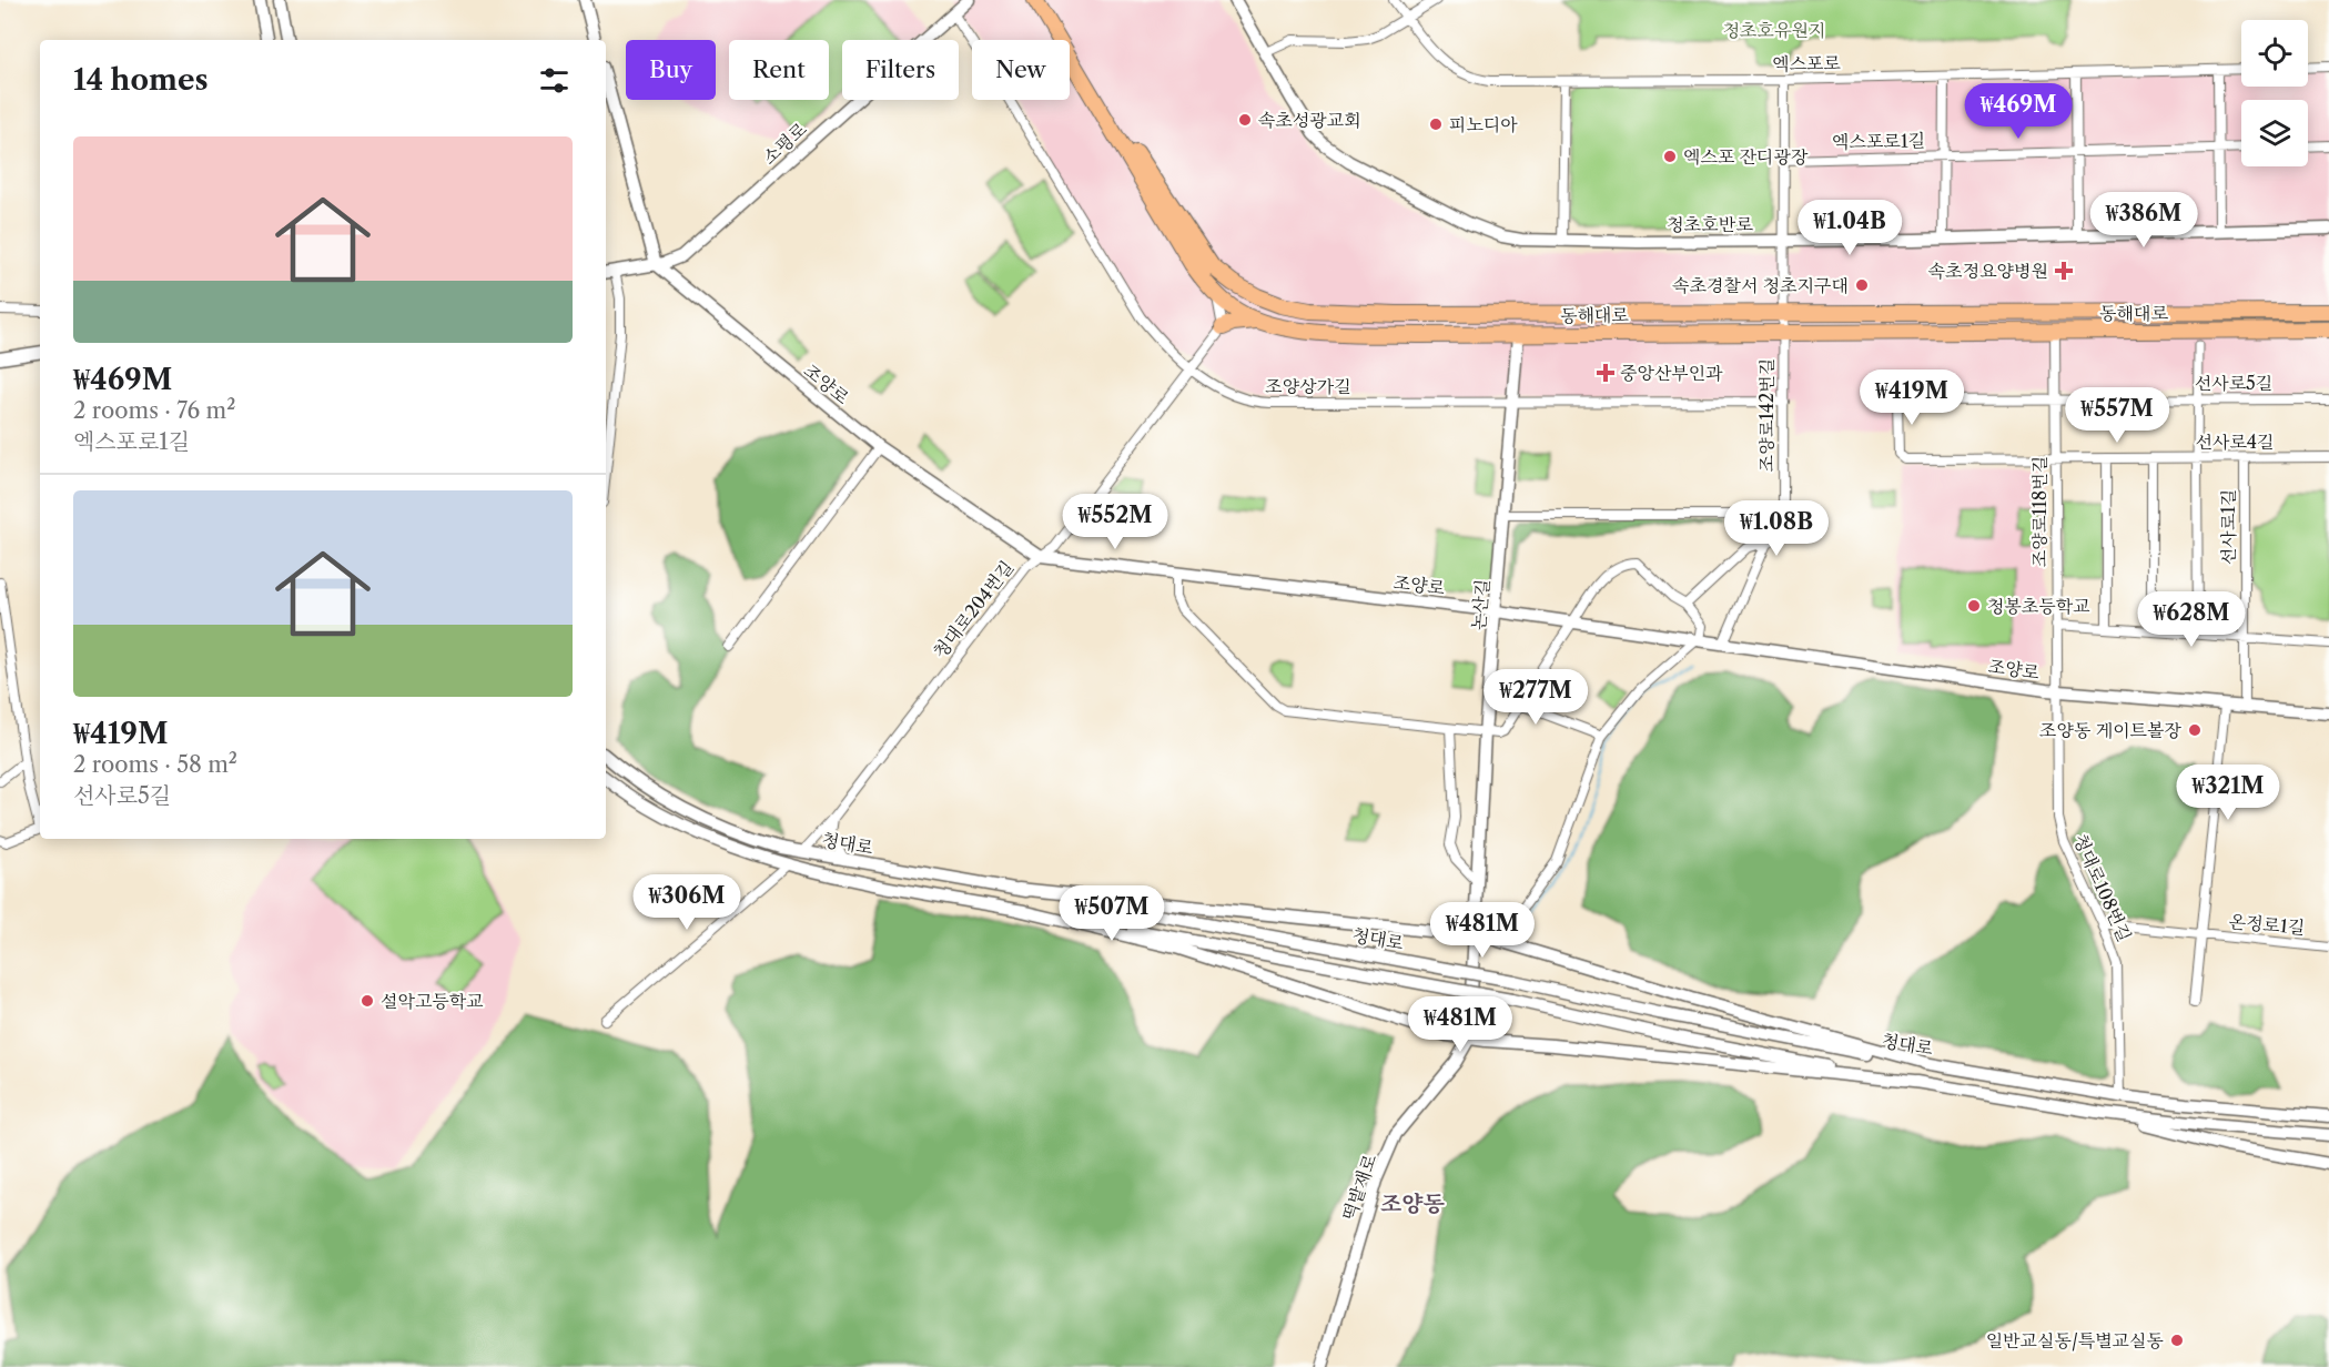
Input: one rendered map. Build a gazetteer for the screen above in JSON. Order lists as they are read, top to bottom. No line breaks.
{"streets":{"main road":["동해대로"],"street":["엑스포로","엑스포로1길","소평로","청초호반로","선사로5길","조양로","조양상가길","조양로142번길","선사로4길","조양로118번길","선사로1길","논산길","청대로204번길","청대로","청대로108번길","온정로1길","떡밭재로"]},"crossings":[["엑스포로","조양로142번길"],["엑스포로1길","조양로142번길"],["소평로","조양로"],["소평로","조양상가길"],["청초호반로","조양로142번길"],["동해대로","조양로142번길"],["동해대로","조양로118번길"],["동해대로","논산길"],["선사로5길","선사로4길"],["선사로5길","조양로118번길"],["조양로","조양로142번길"],["조양로","조양로118번길"],["조양로","선사로1길"],["조양로","논산길"],["조양로","청대로204번길"],["조양로","청대로108번길"],["조양상가길","조양로142번길"],["조양상가길","논산길"],["조양상가길","청대로204번길"],["선사로4길","조양로118번길"],["선사로4길","선사로1길"],["조양로118번길","청대로108번길"],["논산길","떡밭재로"],["청대로204번길","청대로"],["청대로","청대로108번길"],["청대로108번길","온정로1길"]],"districts":["조양동"],"parks":["청초호유원지"],"places":{"other":["속초성광교회","피노디아","엑스포 잔디광장","속초경찰서 청초지구대","청봉초등학교","조양동 게이트볼장","설악고등학교","일반교실동/특별교실동"],"health":["속초정요양병원","중앙산부인과"]},"page":{"chip":["Buy","Rent","Filters","New"],"heading":"14 homes","price":["₩469M","₩386M","₩1.04B","₩419M","₩557M","₩552M","₩1.08B","₩628M","₩277M","₩321M","₩306M","₩507M","₩481M","₩481M"],"list":[{"name":"₩469M","note":"2 rooms · 76 m² · 엑스포로1길"},{"name":"₩419M","note":"2 rooms · 58 m² · 선사로5길"}]}}
